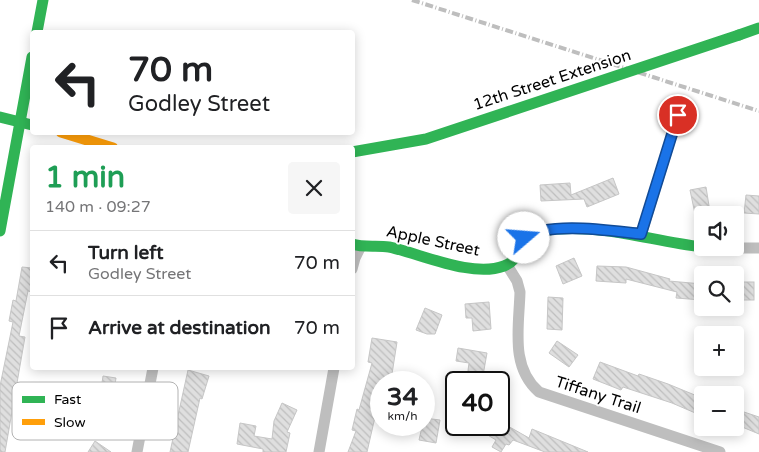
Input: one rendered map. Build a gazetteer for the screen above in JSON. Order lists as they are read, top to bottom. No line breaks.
{"streets":{"street":["12th Street Extension","Apple Street","Tiffany Trail"]},"crossings":[["Apple Street","Tiffany Trail"]],"legend":["Fast","Slow"],"page":{"turn":["70 m","Godley Street"],"heading":["1 min","140 m · 09:27"],"map_buttons":["+","−"],"list":[{"name":"Turn left","note":"Godley Street","value":"70 m"},{"name":"Arrive at destination","value":"70 m"}],"speed":"34 km/h","limit":"40"}}
